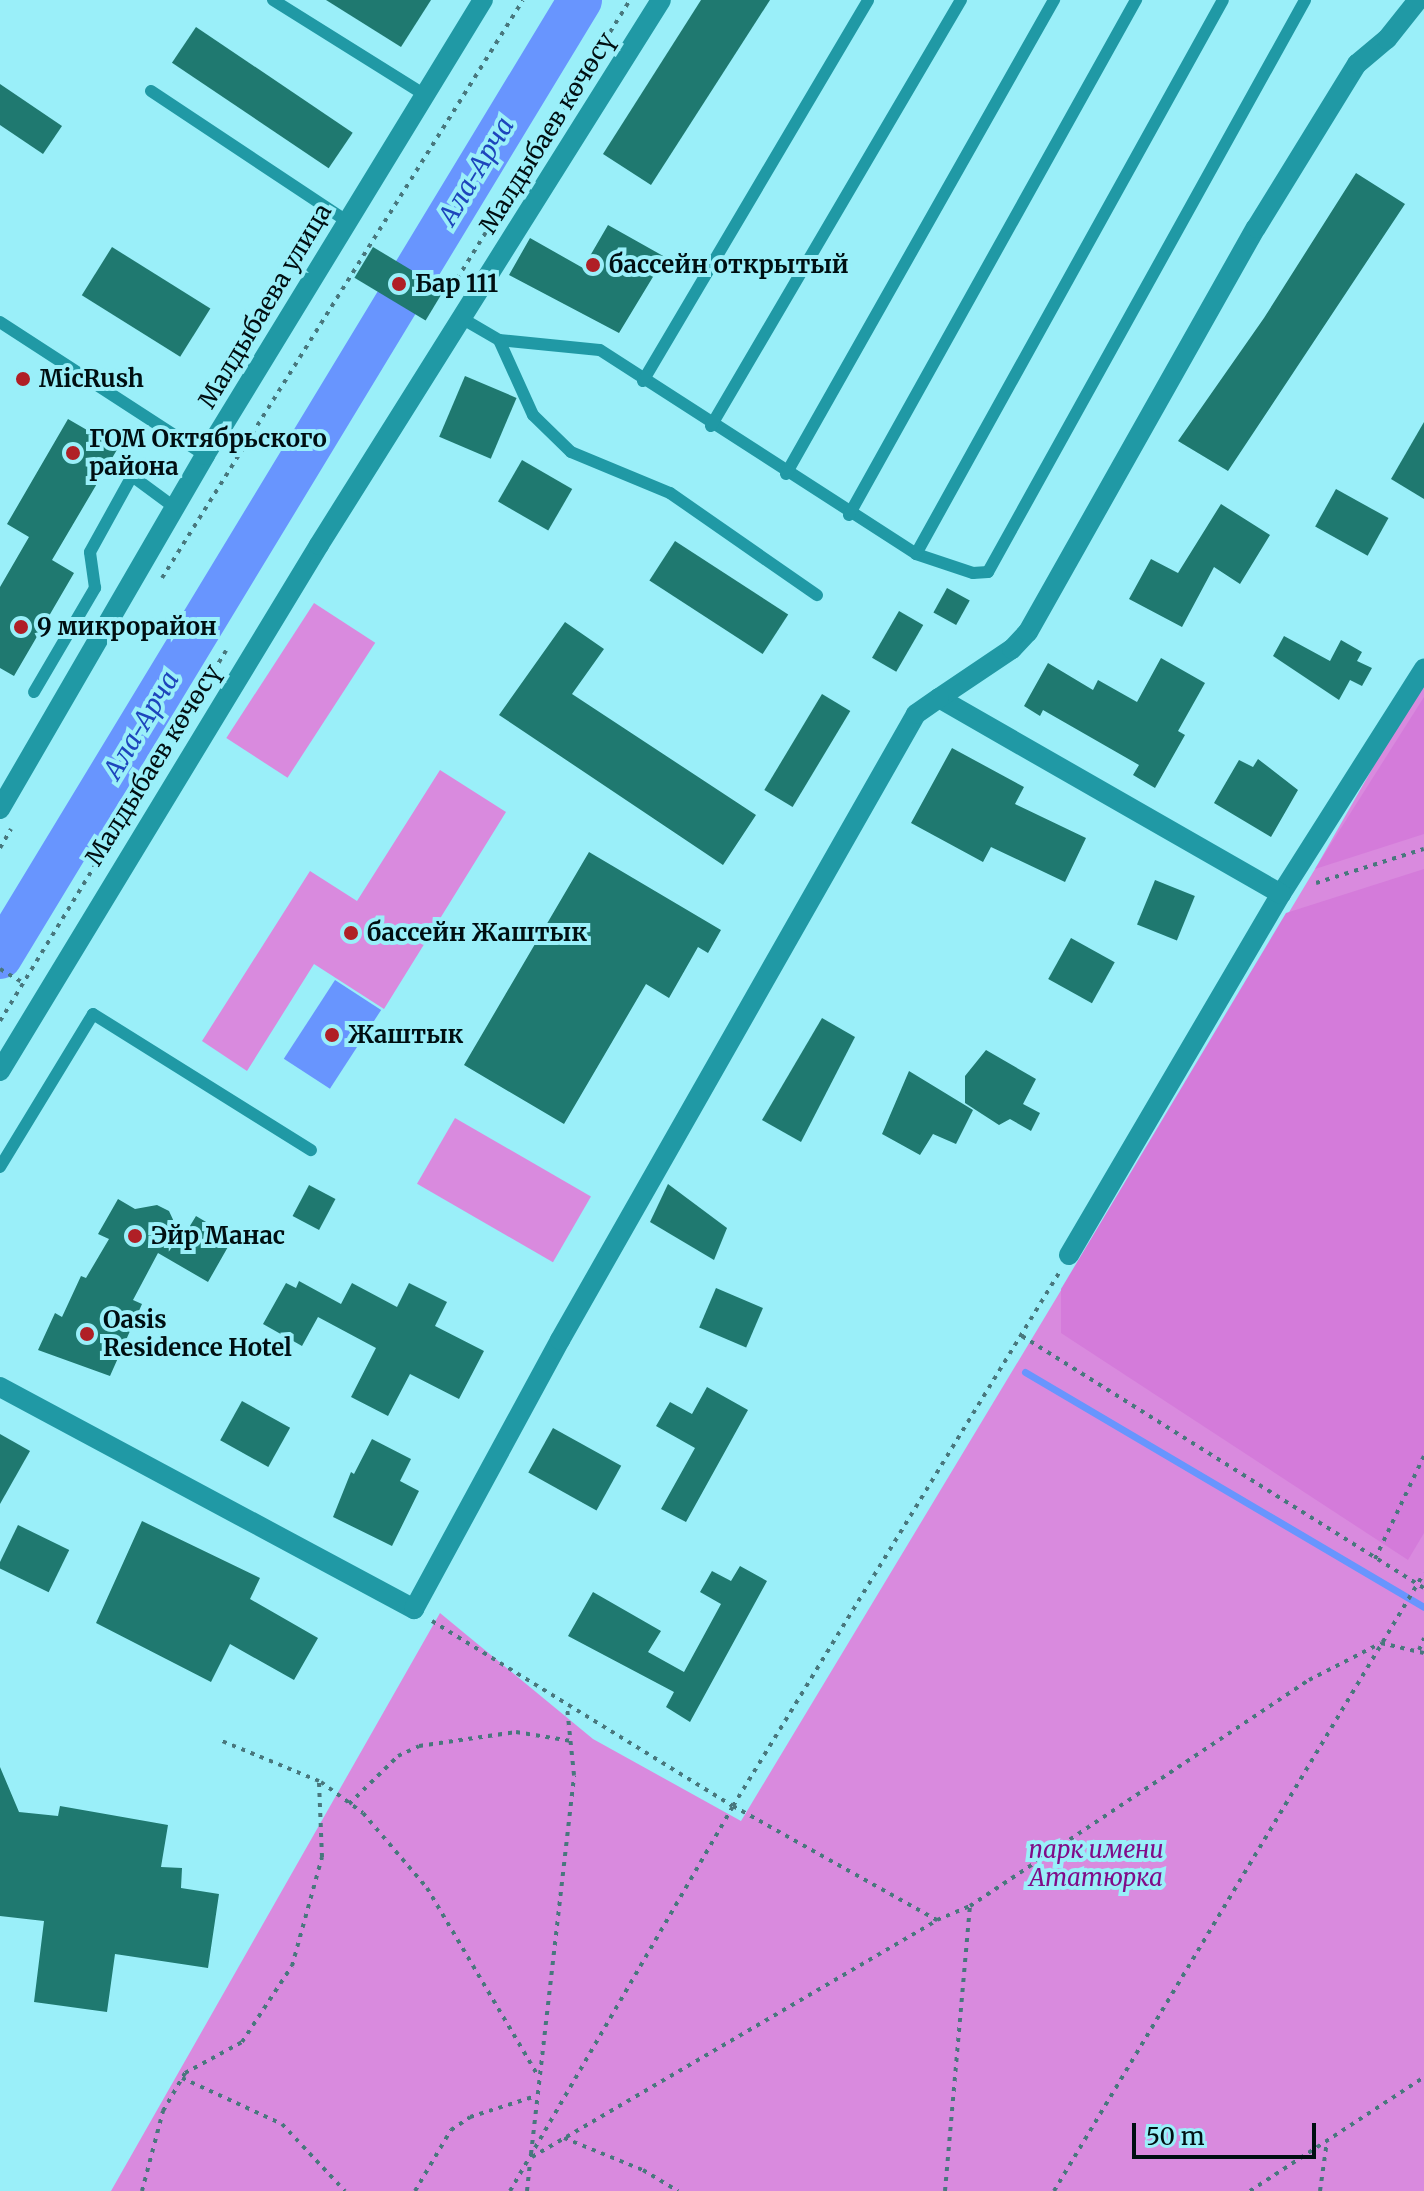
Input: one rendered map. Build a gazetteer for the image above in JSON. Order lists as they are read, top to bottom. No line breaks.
{"streets":{"street":["Малдыбаев көчөсү","Малдыбаева улица"]},"water":["Ала-Арча"],"parks":["парк имени Ататюрка"],"places":["бассейн открытый","Бар 111","MicRush","ГОМ Октябрьского района","9 микрорайон","бассейн Жаштык","Жаштык","Эйр Манас","Oasis Residence Hotel"],"scale_bar":"50 m"}
